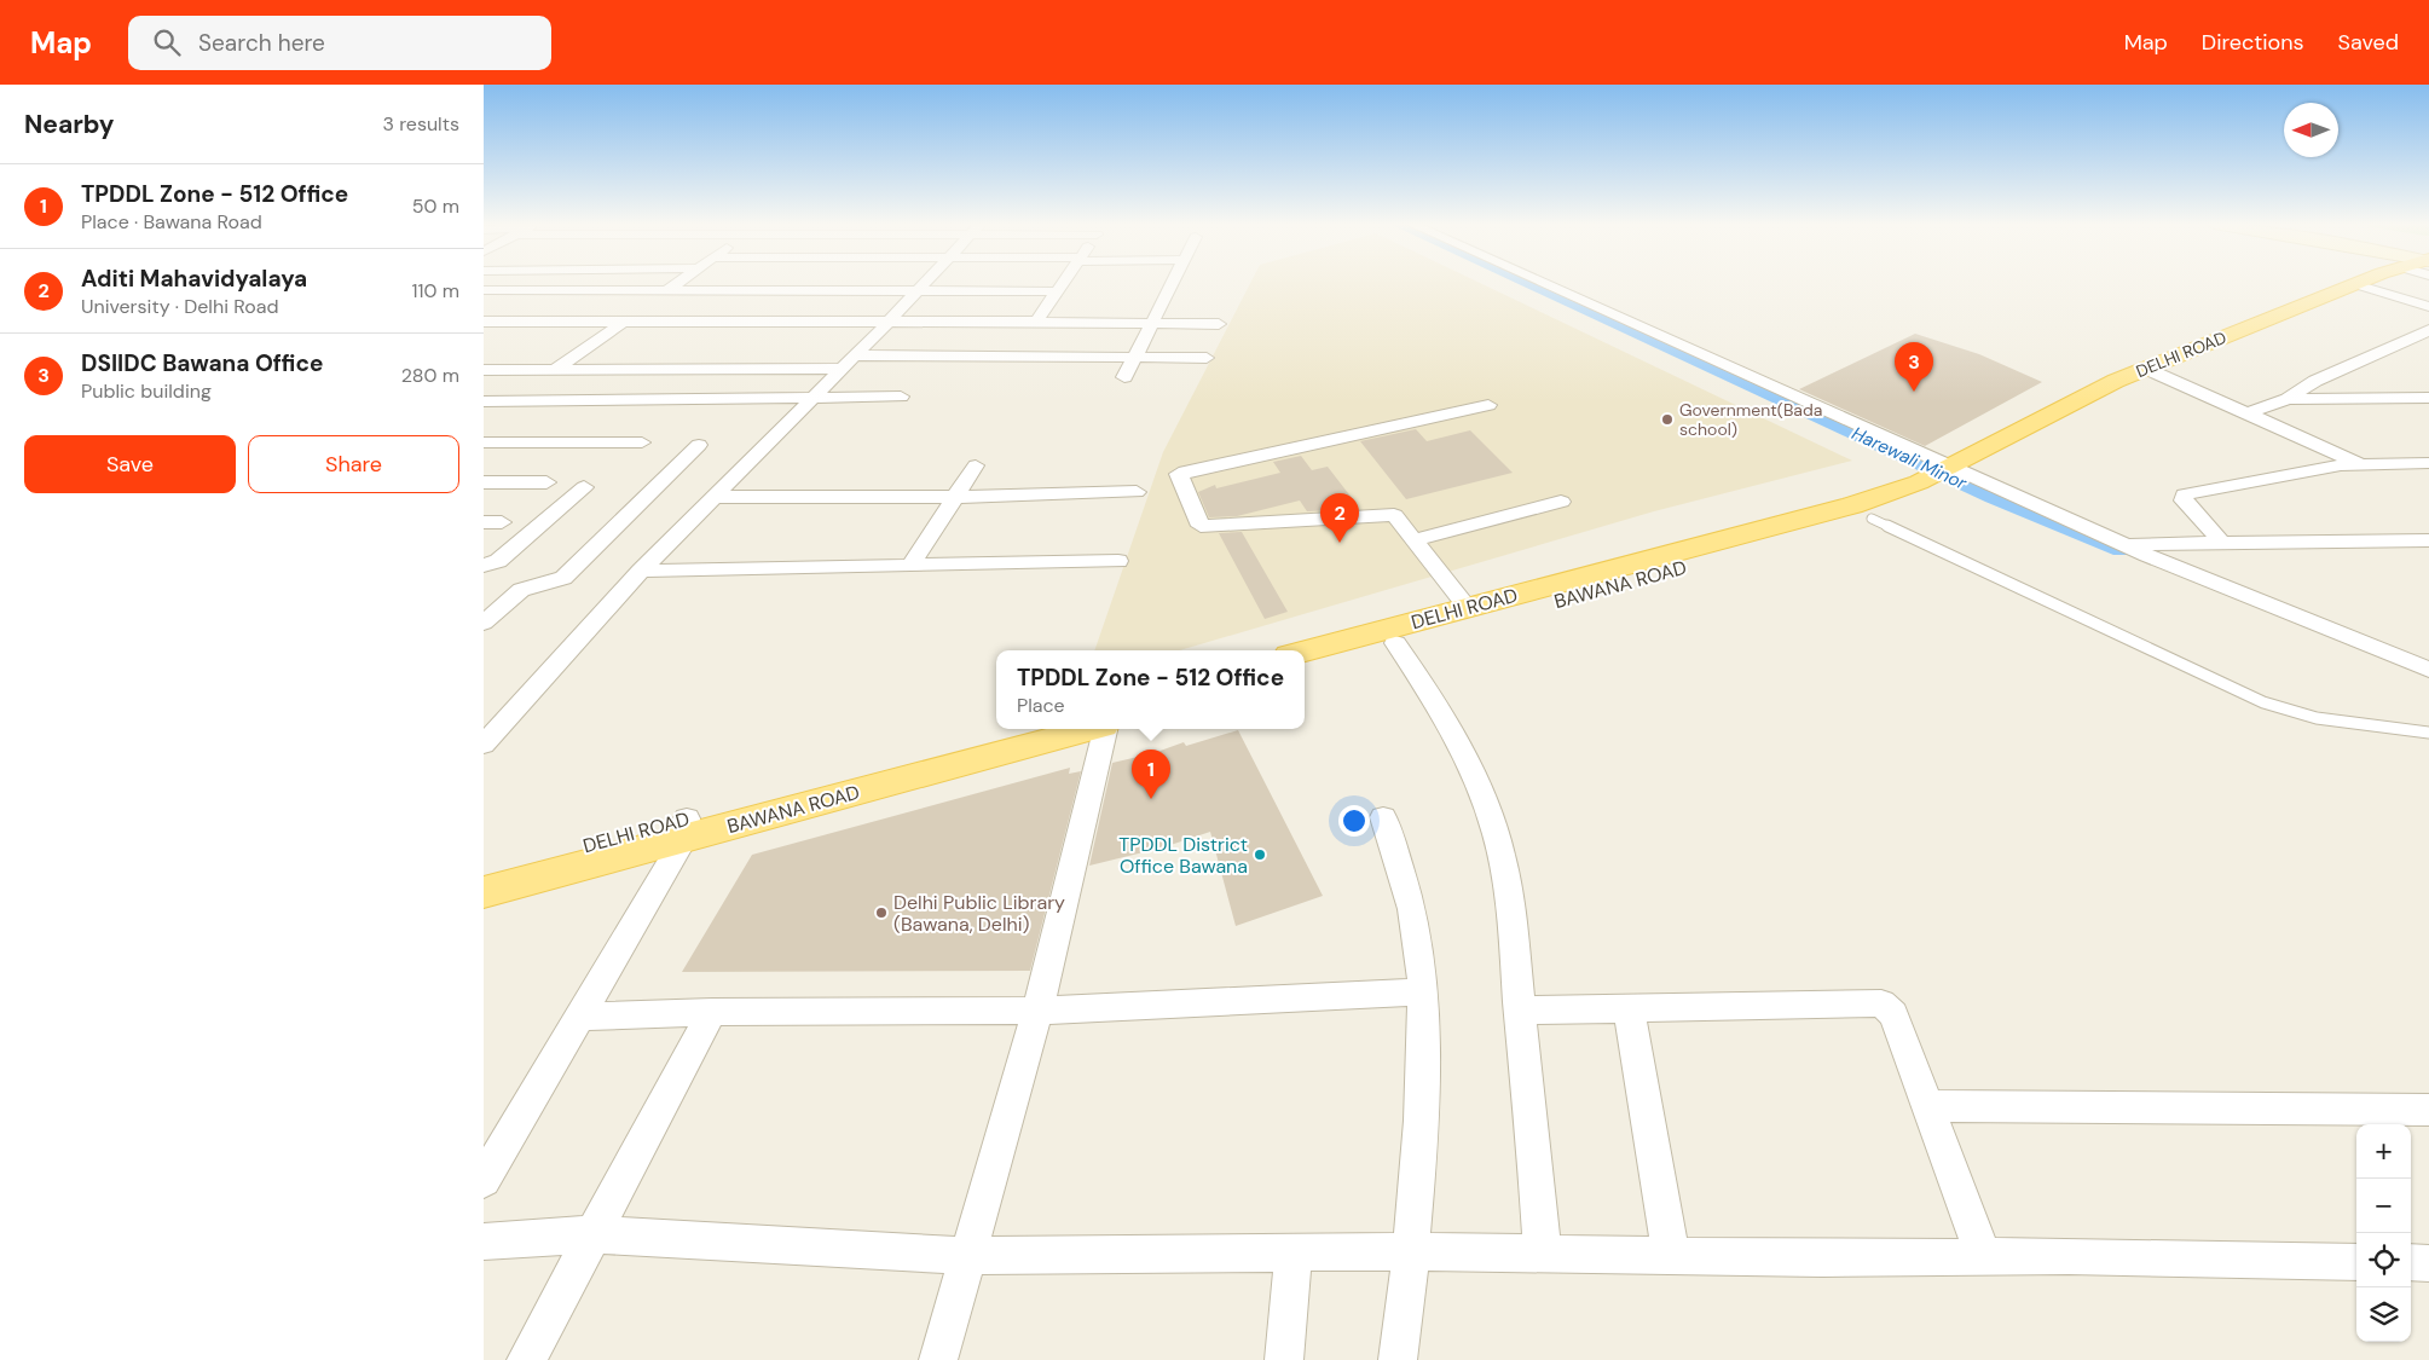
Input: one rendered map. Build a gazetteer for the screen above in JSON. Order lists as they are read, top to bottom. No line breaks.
{"streets":{"main road":["DELHI ROAD","BAWANA ROAD"]},"crossings":[["DELHI ROAD","BAWANA ROAD"]],"water":["Harewali Minor"],"places":["Government(Bada school)","TPDDL District Office Bawana","Delhi Public Library (Bawana, Delhi)"],"north":"left","page":{"header":"Map","search":"Search here","nav":["Map","Directions","Saved"],"heading":["Nearby","3 results"],"list":[{"mark":"1","name":"TPDDL Zone - 512 Office","note":"Place · Bawana Road","value":"50 m"},{"mark":"2","name":"Aditi Mahavidyalaya","note":"University · Delhi Road","value":"110 m"},{"mark":"3","name":"DSIIDC Bawana Office","note":"Public building","value":"280 m"}],"pins":["3","2","1"],"buttons":["Save","Share"],"popup":["TPDDL Zone - 512 Office","Place"],"map_buttons":["+","−"]}}
